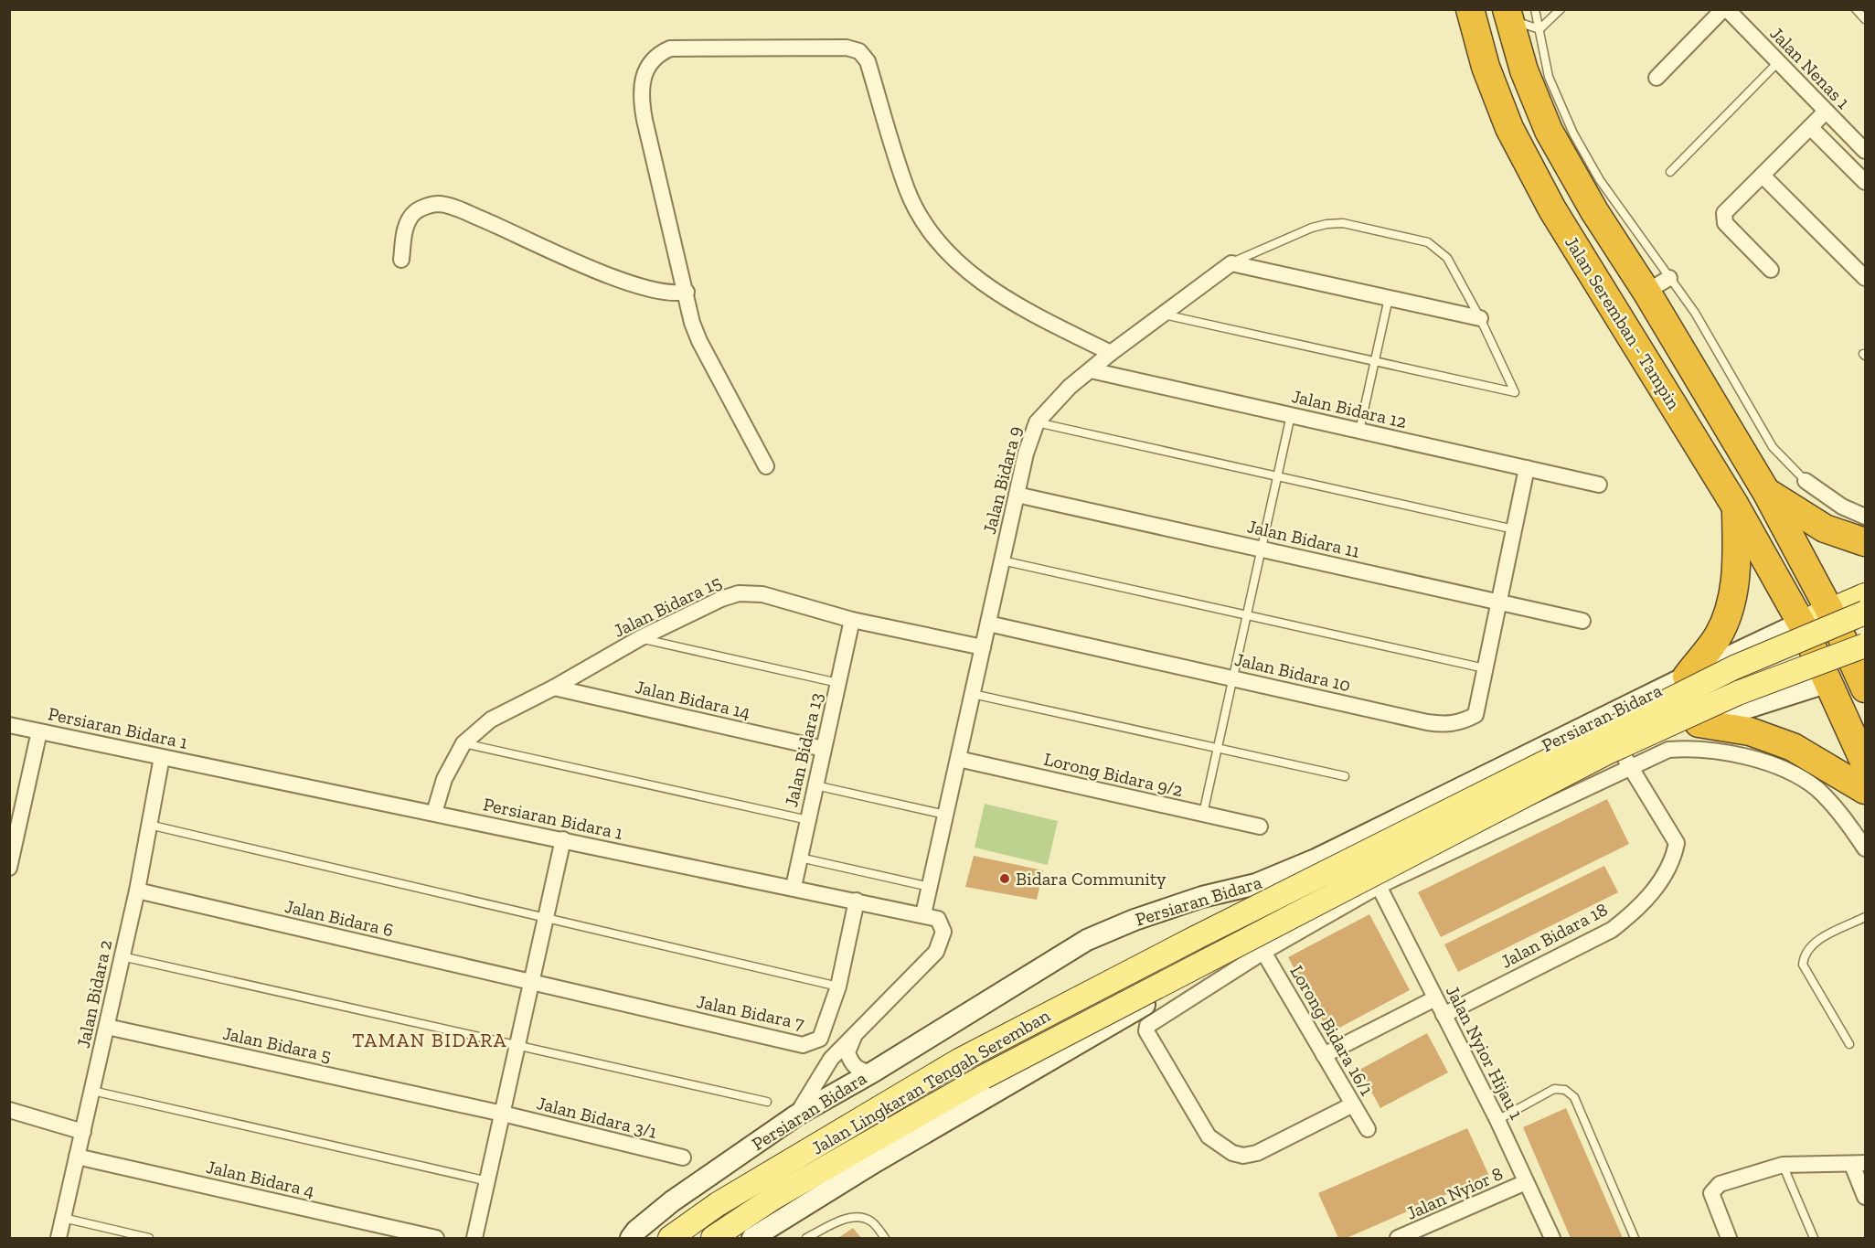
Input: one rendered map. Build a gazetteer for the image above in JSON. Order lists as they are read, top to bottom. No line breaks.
{"streets":{"highway":["Jalan Seremban - Tampin"],"main road":["Persiaran Bidara","Jalan Lingkaran Tengah Seremban"],"street":["Jalan Nenas 1","Jalan Bidara 12","Jalan Bidara 9","Jalan Bidara 11","Jalan Bidara 15","Jalan Bidara 10","Jalan Bidara 14","Persiaran Bidara 1","Jalan Bidara 13","Lorong Bidara 9/2","Jalan Bidara 6","Jalan Bidara 18","Jalan Bidara 2","Jalan Bidara 7","Lorong Bidara 16/1","Jalan Bidara 5","Jalan Nyior Hijau 1","Jalan Bidara 3/1","Jalan Bidara 4","Jalan Nyior 8"]},"crossings":[["Jalan Seremban - Tampin","Persiaran Bidara"],["Jalan Bidara 12","Jalan Bidara 9"],["Jalan Bidara 12","Jalan Bidara 10"],["Jalan Bidara 9","Jalan Bidara 11"],["Jalan Bidara 9","Jalan Bidara 15"],["Jalan Bidara 9","Jalan Bidara 10"],["Jalan Bidara 9","Persiaran Bidara 1"],["Jalan Bidara 9","Lorong Bidara 9/2"],["Jalan Bidara 11","Jalan Bidara 10"],["Jalan Bidara 15","Jalan Bidara 14"],["Jalan Bidara 15","Persiaran Bidara 1"],["Jalan Bidara 15","Jalan Bidara 13"],["Jalan Bidara 14","Jalan Bidara 13"],["Persiaran Bidara","Persiaran Bidara 1"],["Persiaran Bidara","Jalan Lingkaran Tengah Seremban"],["Persiaran Bidara 1","Jalan Bidara 13"],["Persiaran Bidara 1","Jalan Bidara 2"],["Persiaran Bidara 1","Jalan Bidara 7"],["Jalan Bidara 6","Jalan Bidara 2"],["Jalan Bidara 6","Jalan Bidara 7"],["Jalan Bidara 18","Jalan Nyior Hijau 1"],["Jalan Bidara 2","Jalan Bidara 5"],["Jalan Bidara 2","Jalan Bidara 4"],["Jalan Bidara 5","Jalan Bidara 3/1"],["Jalan Nyior Hijau 1","Jalan Nyior 8"]],"districts":["TAMAN BIDARA"],"places":["Bidara Community"]}
